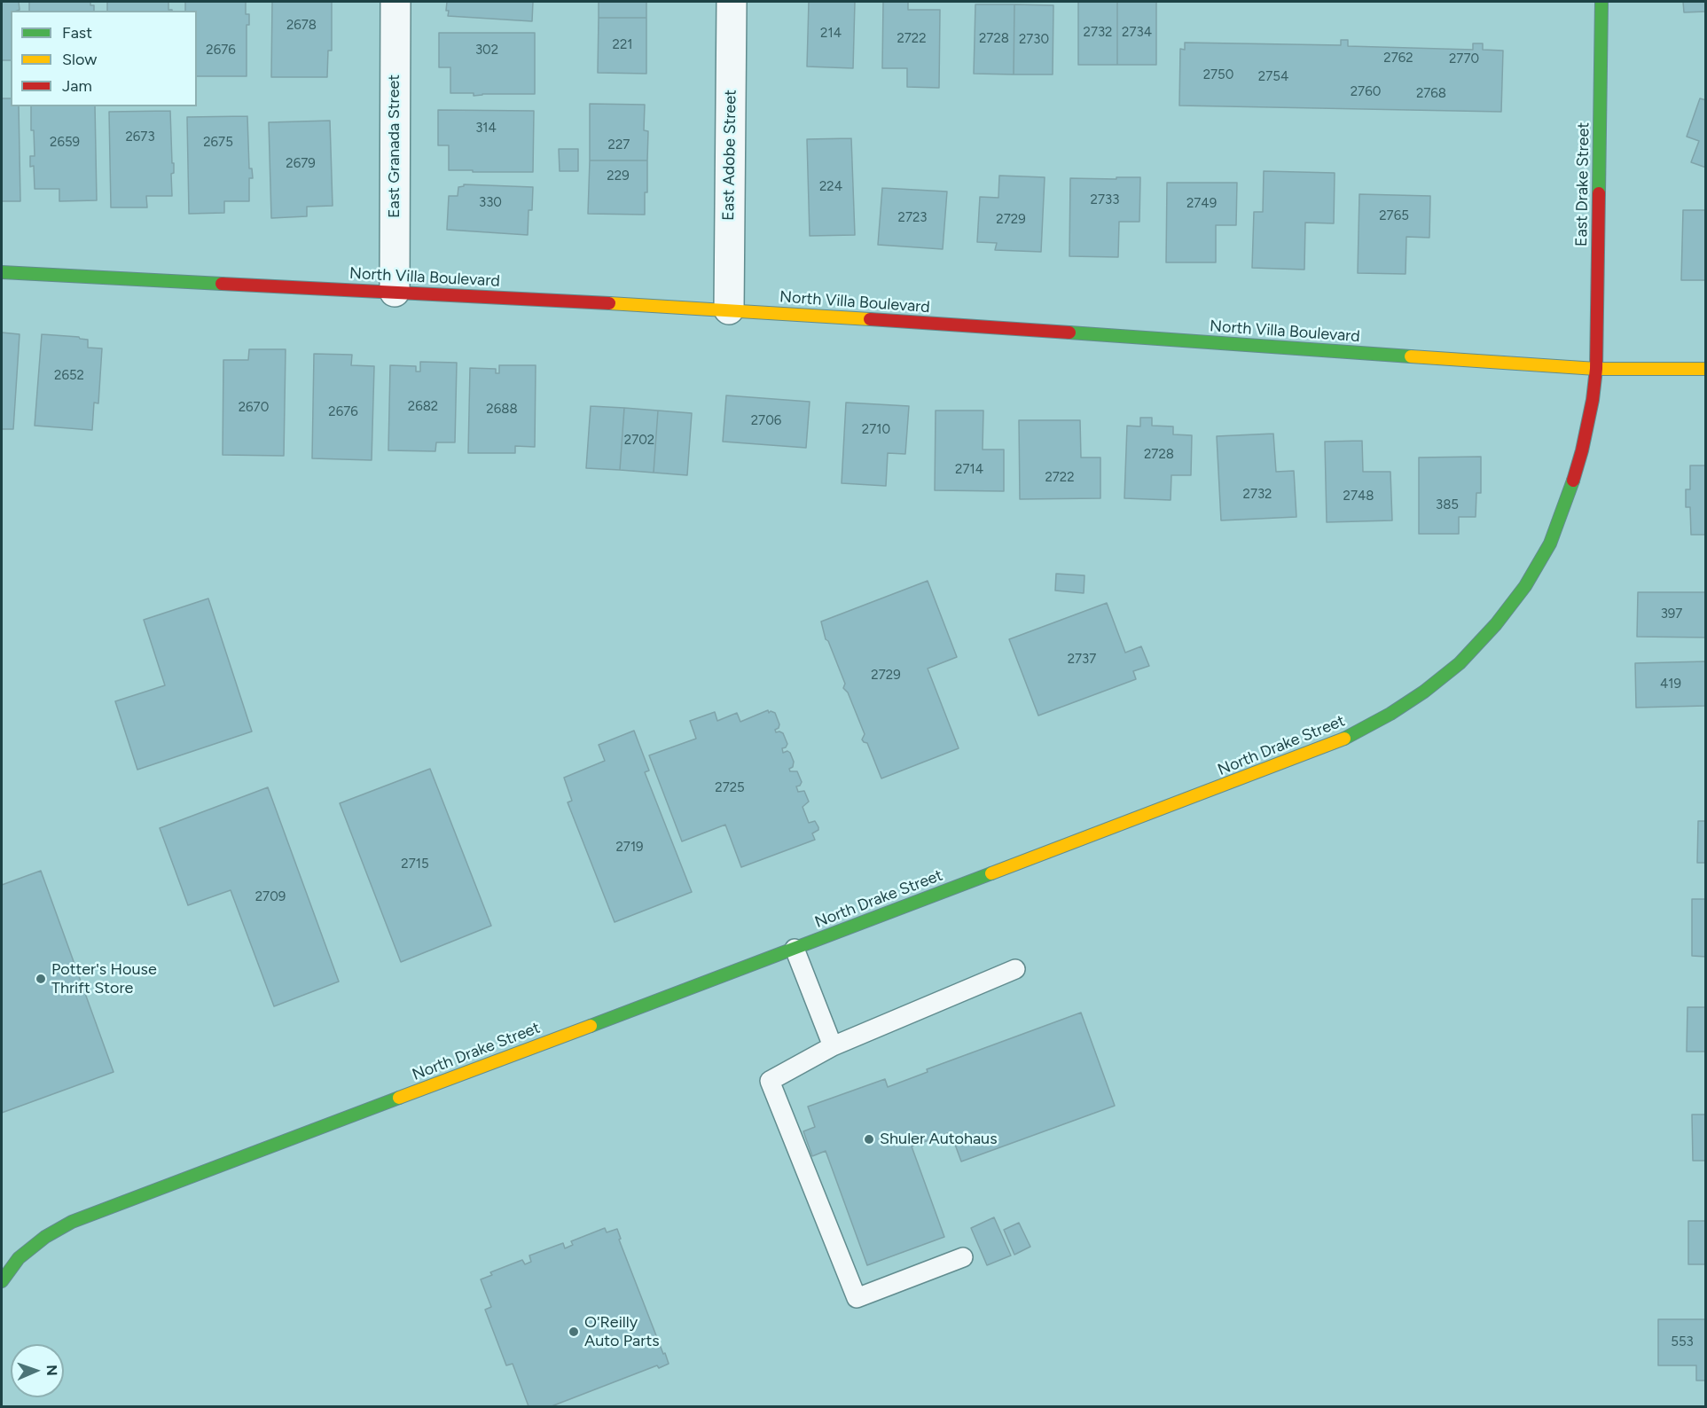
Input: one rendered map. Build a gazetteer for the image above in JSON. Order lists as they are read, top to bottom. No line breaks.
{"streets":{"street":["East Granada Street","East Adobe Street","East Drake Street","North Villa Boulevard","North Drake Street"]},"crossings":[["East Granada Street","North Villa Boulevard"],["East Adobe Street","North Villa Boulevard"],["East Drake Street","North Villa Boulevard"],["East Drake Street","North Drake Street"],["North Villa Boulevard","North Drake Street"]],"places":["Potter's House Thrift Store","Shuler Autohaus","O'Reilly Auto Parts"],"house_numbers":["2678","2732","2734","214","2722","2728","2730","221","2676","302","2762","2770","2750","2754","2760","2768","314","2673","2659","2675","227","2679","229","224","2733","330","2749","2765","2723","2729","2652","2682","2670","2688","2676","2706","2710","2702","2728","2714","2722","2732","2748","385","397","2737","2729","419","2725","2719","2715","2709","553"],"legend":["Fast","Slow","Jam"],"north":"right"}
